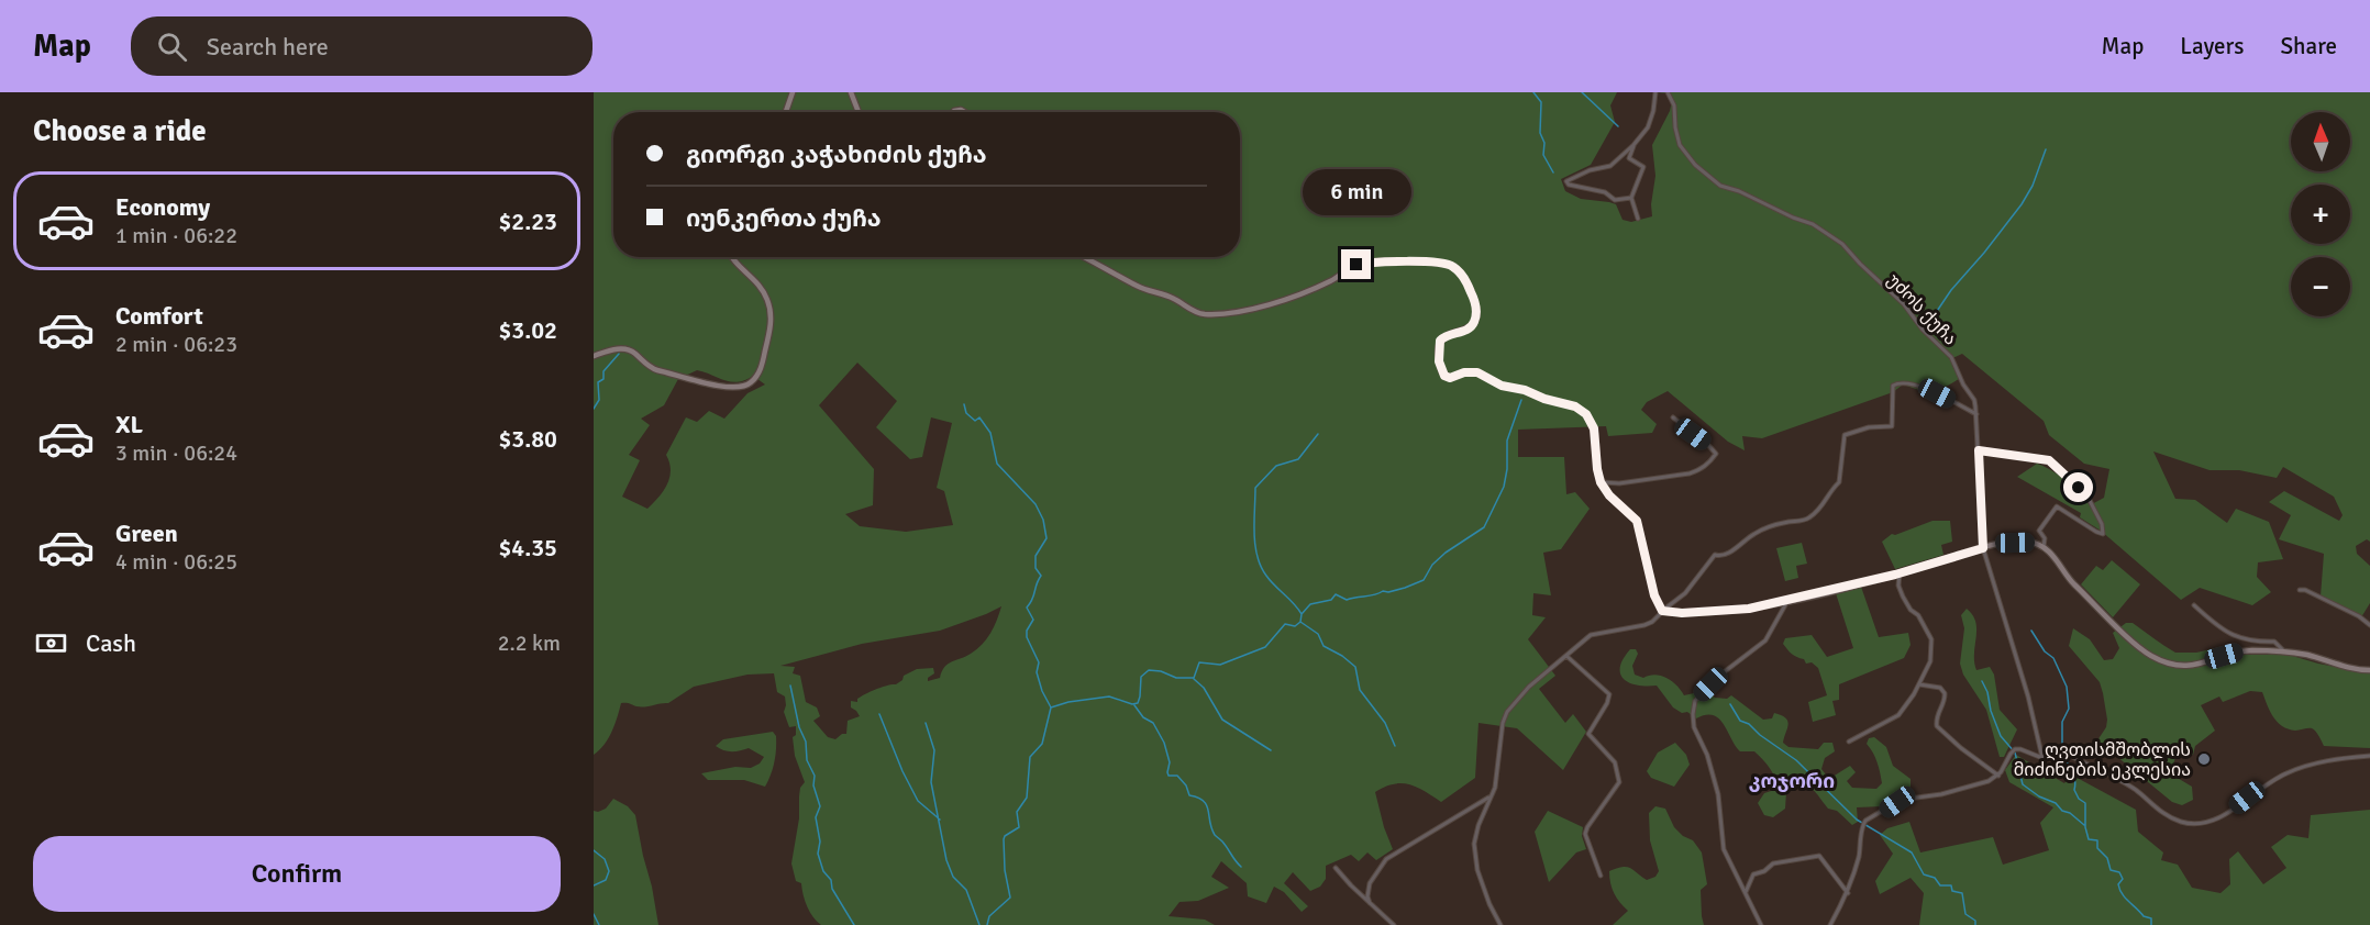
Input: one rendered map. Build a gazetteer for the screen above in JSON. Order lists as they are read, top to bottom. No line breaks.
{"streets":{"street":["უძოს ქუჩა"]},"districts":["კოჯორი"],"places":["ღვთისმშობლის მიძინების ეკლესია"],"north":"top","page":{"header":"Map","search":"Search here","nav":["Map","Layers","Share"],"heading":"Choose a ride","map_buttons":["+","−"],"banner":["გიორგი კაჭახიძის ქუჩა","იუნკერთა ქუჩა"],"bubble":"6 min","list":[{"name":"Economy","note":"1 min · 06:22","value":"$2.23"},{"name":"Comfort","note":"2 min · 06:23","value":"$3.02"},{"name":"XL","note":"3 min · 06:24","value":"$3.80"},{"name":"Green","note":"4 min · 06:25","value":"$4.35"}],"pay":["Cash","2.2 km"],"buttons":"Confirm"}}
